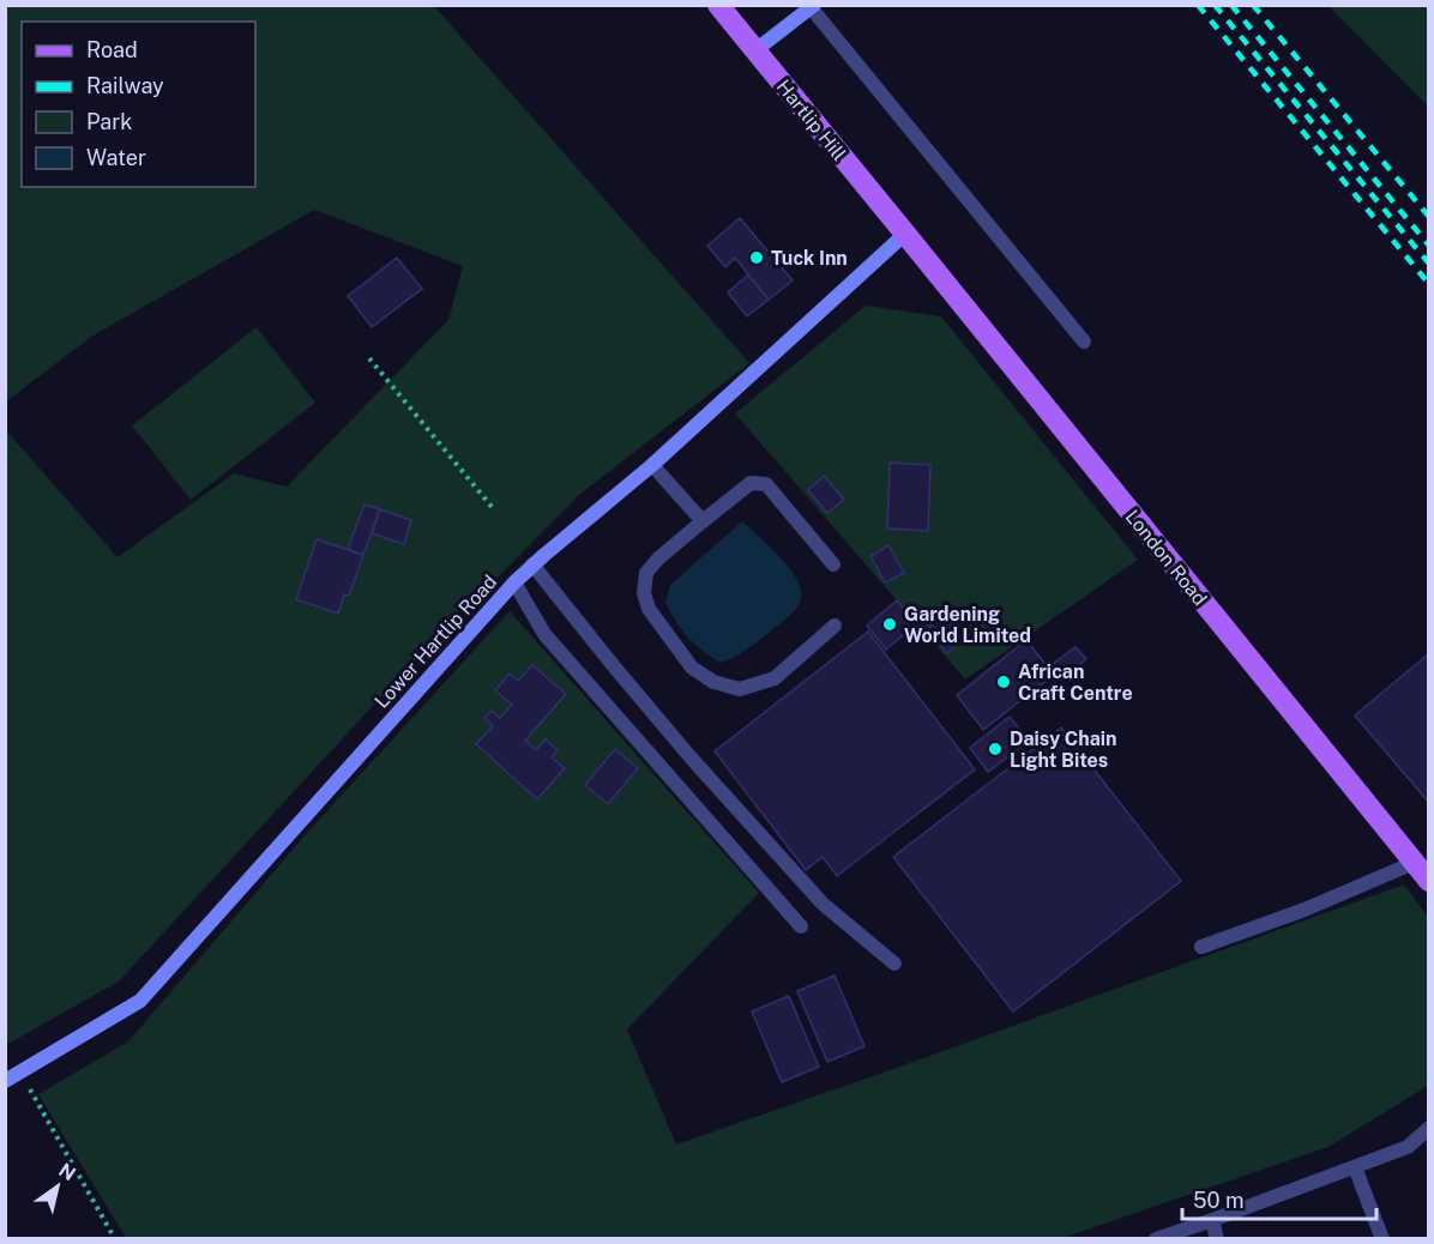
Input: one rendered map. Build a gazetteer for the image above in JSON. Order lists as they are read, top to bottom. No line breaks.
{"streets":{"main road":["Hartlip Hill","London Road"],"street":["Lower Hartlip Road"]},"crossings":[["Hartlip Hill","London Road"],["Hartlip Hill","Lower Hartlip Road"],["London Road","Lower Hartlip Road"]],"places":["Tuck Inn","Gardening World Limited","African Craft Centre","Daisy Chain Light Bites"],"legend":["Road","Railway","Park","Water"],"scale_bar":"50 m","north":"top right"}
